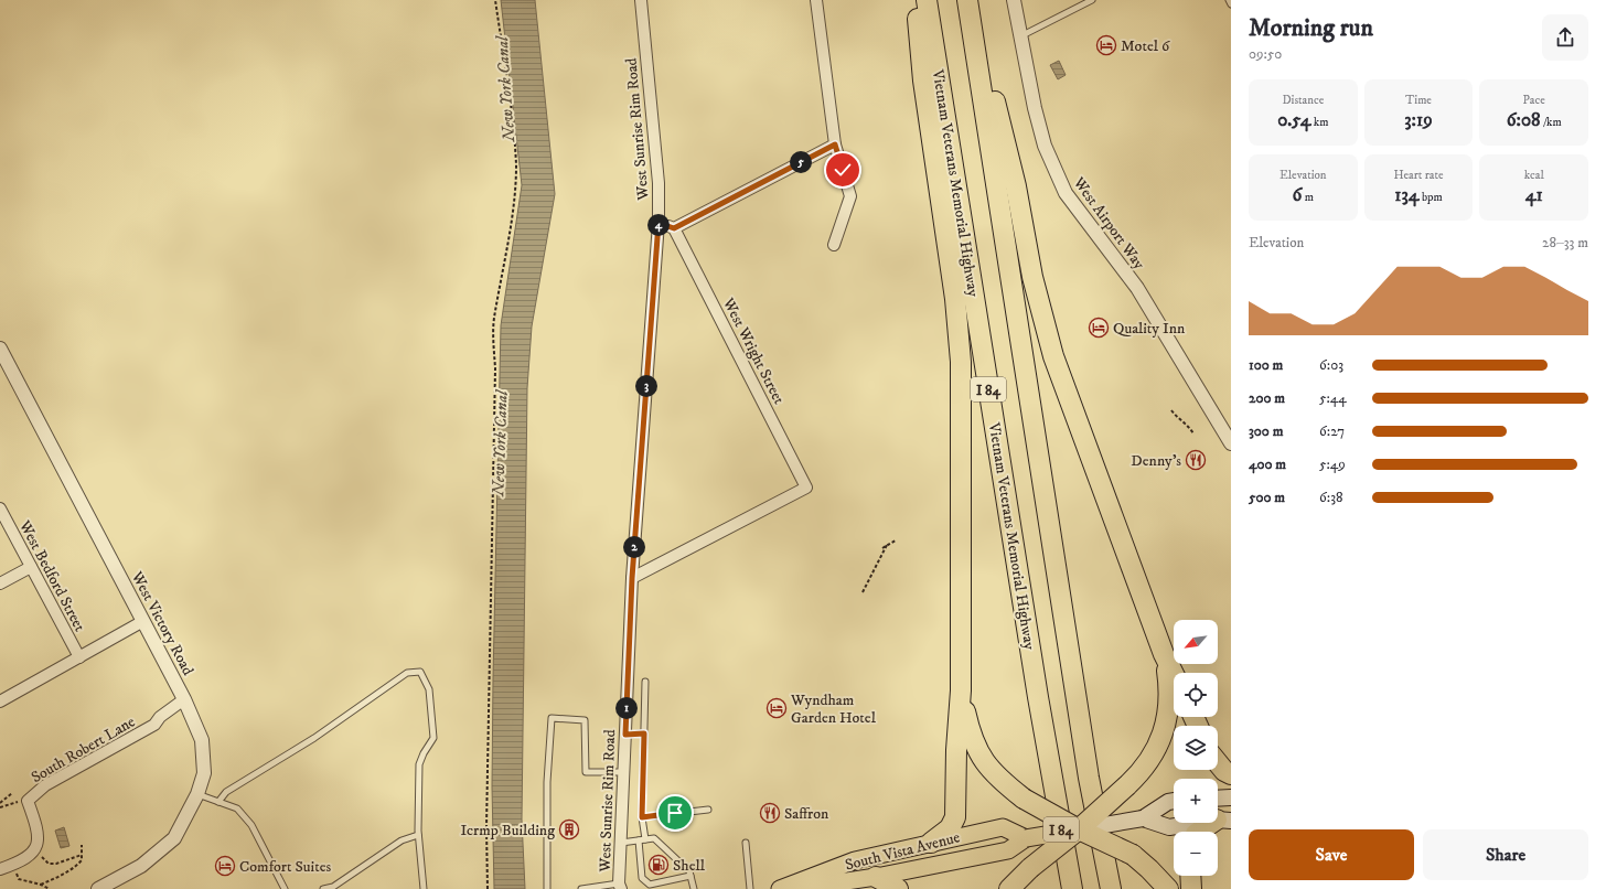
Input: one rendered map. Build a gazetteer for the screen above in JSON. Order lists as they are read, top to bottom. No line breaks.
{"streets":{"highway":["Vietnam Veterans Memorial Highway","I 84"],"main road":["South Vista Avenue"],"street":["West Sunrise Rim Road","West Airport Way","West Wright Street","West Bedford Street","West Victory Road","South Robert Lane"]},"crossings":[["West Sunrise Rim Road","West Wright Street"],["West Victory Road","South Robert Lane"]],"water":["New York Canal"],"places":{"hotel":["Motel 6","Quality Inn","Wyndham Garden Hotel","Comfort Suites"],"restaurant":["Denny's","Saffron"],"building":["Icrmp Building"],"fuel station":["Shell"]},"north":"bottom left","page":{"heading":["Morning run","09:50"],"stats":[["Distance","0.54 km"],["Time","3:19"],["Pace","6:08 /km"],["Elevation","6 m"],["Heart rate","134 bpm"],["kcal","41"]],"pins":["5","4","3","2","1"],"chart":["Elevation","28–33 m"],"list":[{"name":"100 m","note":"6:03"},{"name":"200 m","note":"5:44"},{"name":"300 m","note":"6:27"},{"name":"400 m","note":"5:49"},{"name":"500 m","note":"6:38"}],"map_buttons":["+","−"],"buttons":["Save","Share"]}}
